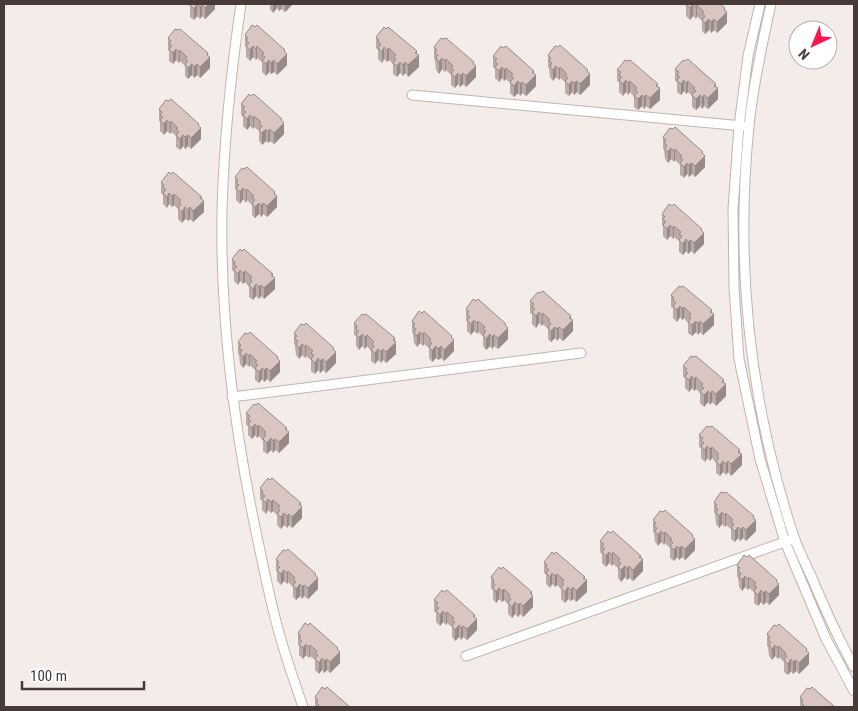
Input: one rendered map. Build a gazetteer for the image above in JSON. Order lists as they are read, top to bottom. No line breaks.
{"scale_bar":"100 m","north":"bottom left"}
